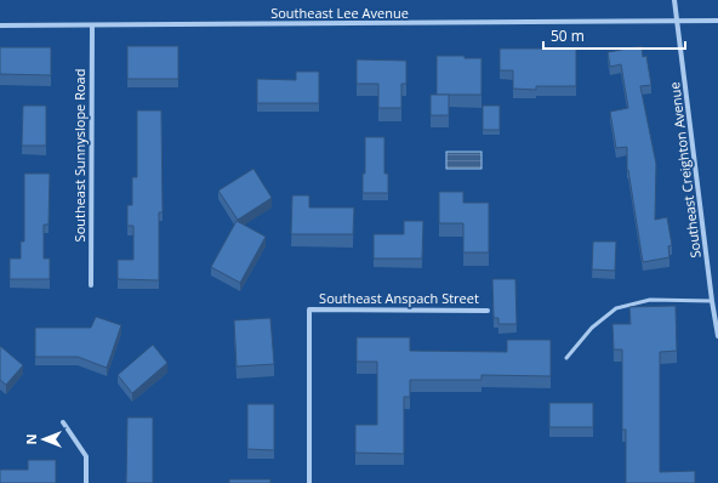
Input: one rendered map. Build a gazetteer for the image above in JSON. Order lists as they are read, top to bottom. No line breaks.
{"streets":{"street":["Southeast Lee Avenue","Southeast Sunnyslope Road","Southeast Creighton Avenue","Southeast Anspach Street"]},"crossings":[["Southeast Lee Avenue","Southeast Sunnyslope Road"],["Southeast Lee Avenue","Southeast Creighton Avenue"]],"scale_bar":"50 m","north":"left"}
